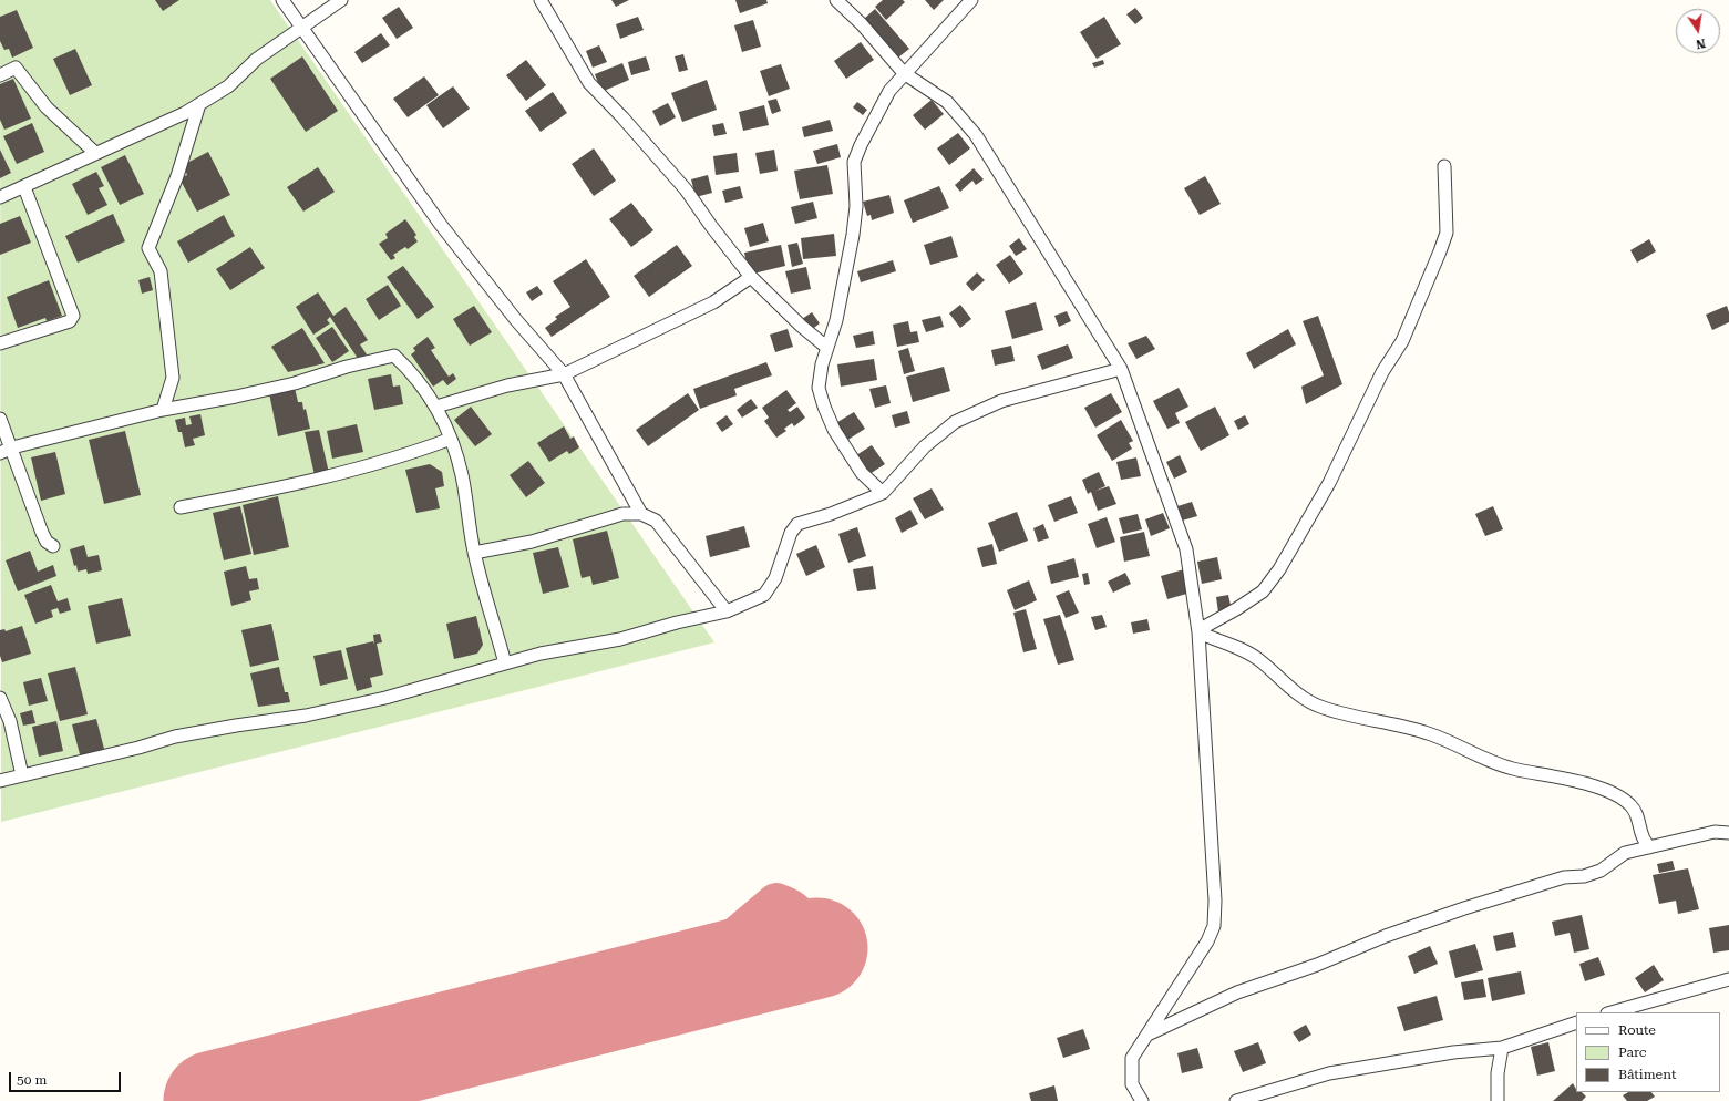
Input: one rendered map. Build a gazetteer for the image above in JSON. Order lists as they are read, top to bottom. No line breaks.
{"legend":["Route","Parc","Bâtiment"],"scale_bar":"50 m","north":"bottom"}
